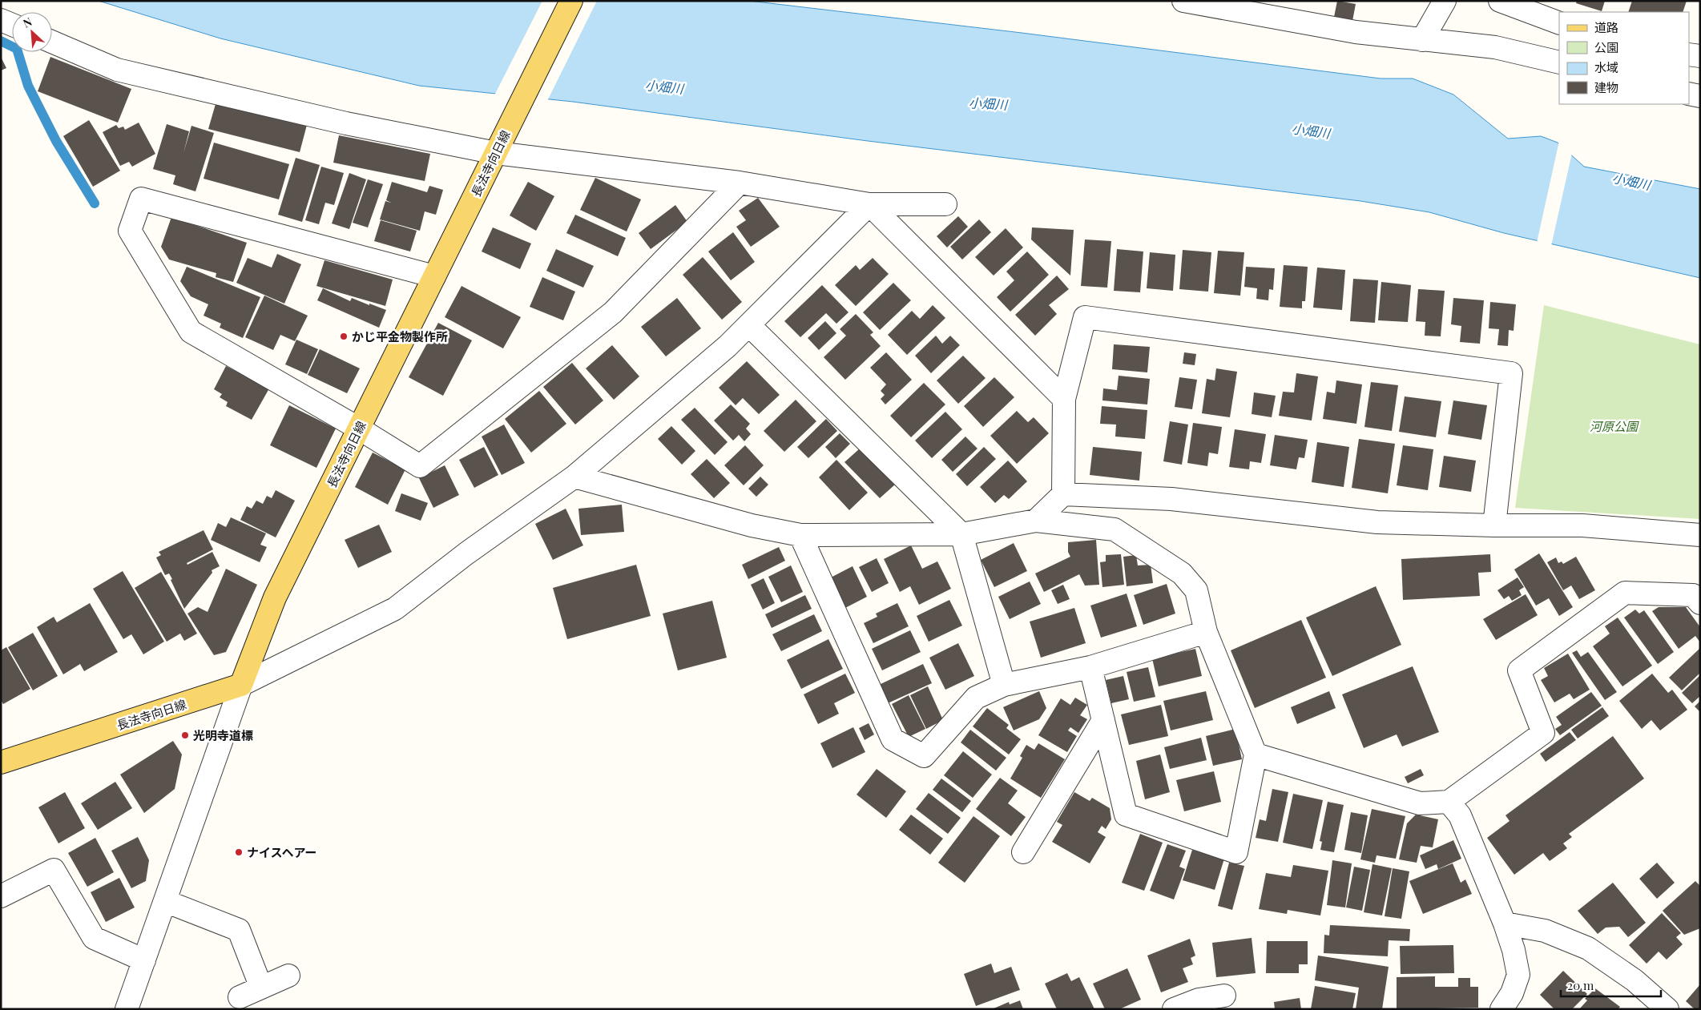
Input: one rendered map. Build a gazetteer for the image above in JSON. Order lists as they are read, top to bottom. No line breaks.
{"streets":{"main road":["長法寺向日線"]},"water":["小畑川"],"parks":["河原公園"],"places":["かじ平金物製作所","光明寺道標","ナイスヘアー"],"legend":["道路","公園","水域","建物"],"scale_bar":"20 m","north":"top left"}
